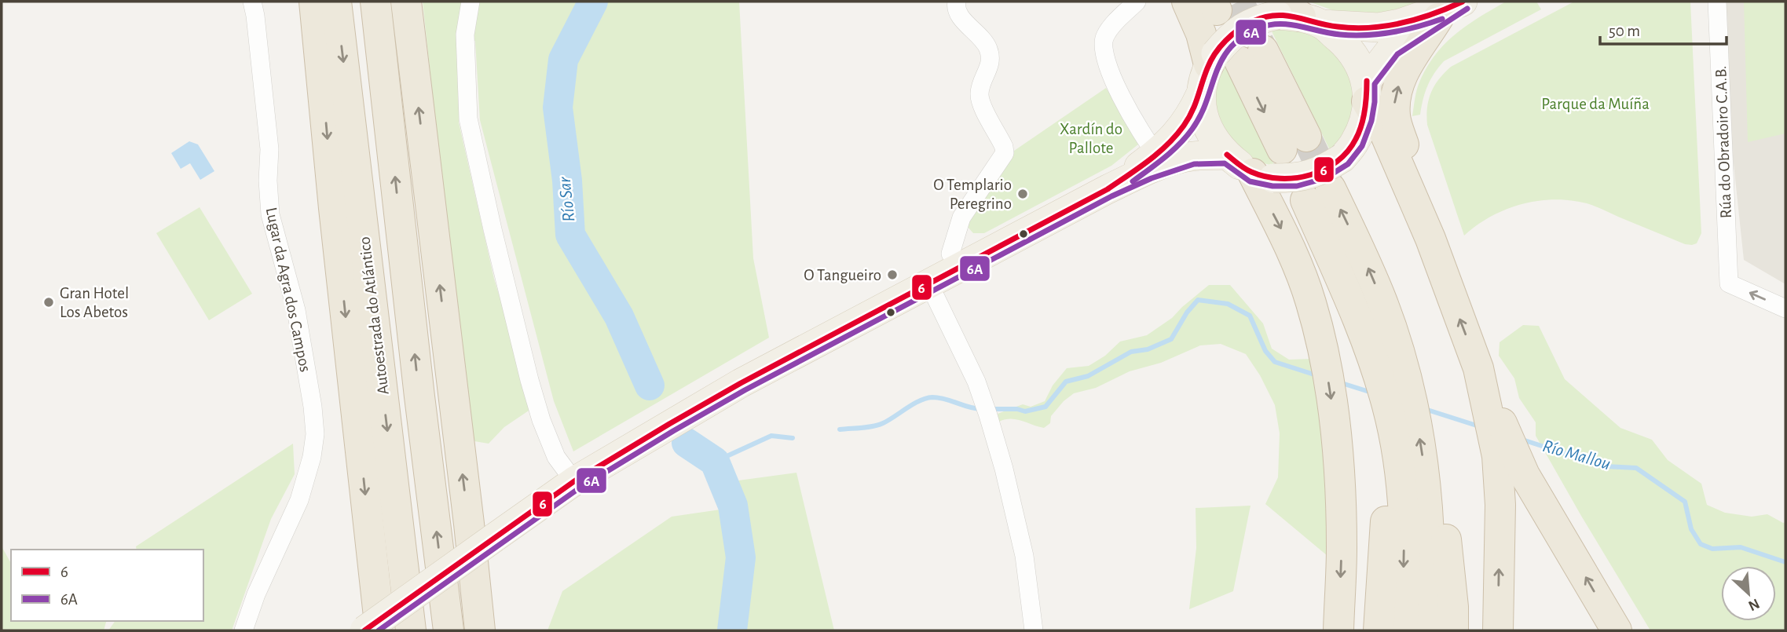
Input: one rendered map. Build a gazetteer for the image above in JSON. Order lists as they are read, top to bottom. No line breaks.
{"streets":{"highway":["Autoestrada do Atlántico"],"street":["Rúa do Obradoiro C.A.B.","Lugar da Agra dos Campos"]},"one_way":["Rúa do Obradoiro C.A.B."],"water":["Río Sar","Río Mallou"],"parks":["Parque da Muíña","Xardín do Pallote"],"places":["O Templario Peregrino","O Tangueiro","Gran Hotel Los Abetos"],"lines":["transit line 6","transit line 6A"],"legend":["6","6A"],"scale_bar":"50 m","north":"bottom right"}
